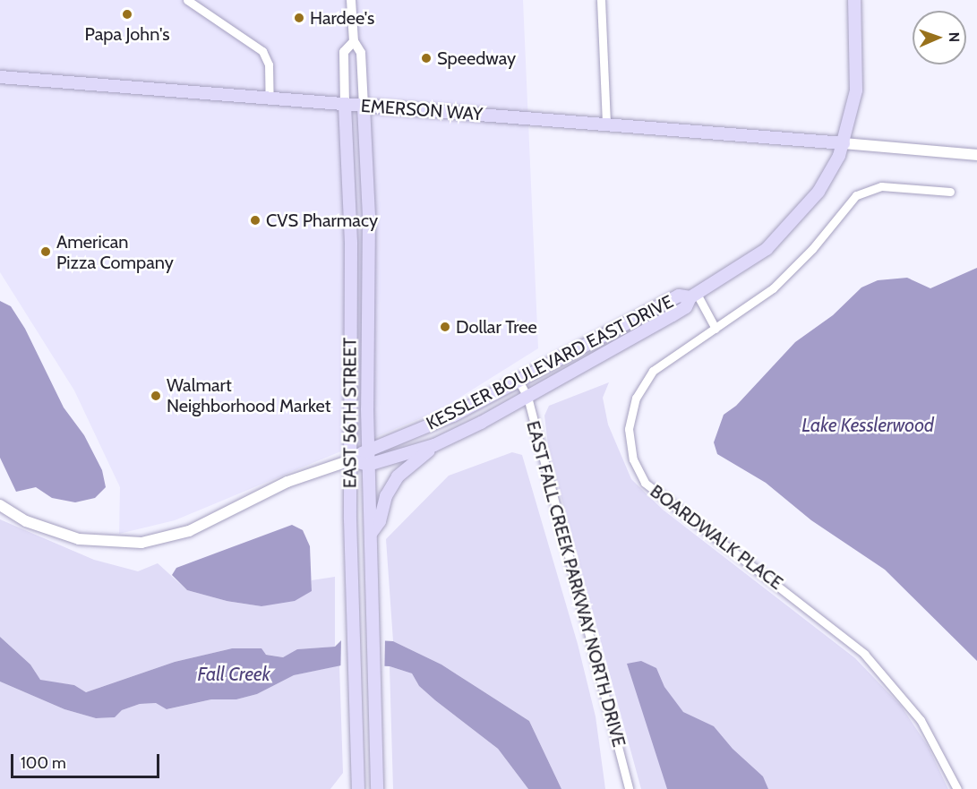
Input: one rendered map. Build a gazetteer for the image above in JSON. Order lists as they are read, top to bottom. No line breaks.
{"streets":{"main road":["EMERSON WAY","KESSLER BOULEVARD EAST DRIVE","EAST 56TH STREET"],"street":["BOARDWALK PLACE","EAST FALL CREEK PARKWAY NORTH DRIVE"]},"crossings":[["EMERSON WAY","KESSLER BOULEVARD EAST DRIVE"],["EMERSON WAY","EAST 56TH STREET"],["KESSLER BOULEVARD EAST DRIVE","EAST 56TH STREET"],["KESSLER BOULEVARD EAST DRIVE","BOARDWALK PLACE"],["KESSLER BOULEVARD EAST DRIVE","EAST FALL CREEK PARKWAY NORTH DRIVE"]],"water":["Lake Kesslerwood","Fall Creek"],"places":["Papa John's","Hardee's","Speedway","CVS Pharmacy","American Pizza Company","Dollar Tree","Walmart Neighborhood Market"],"scale_bar":"100 m","north":"right"}
